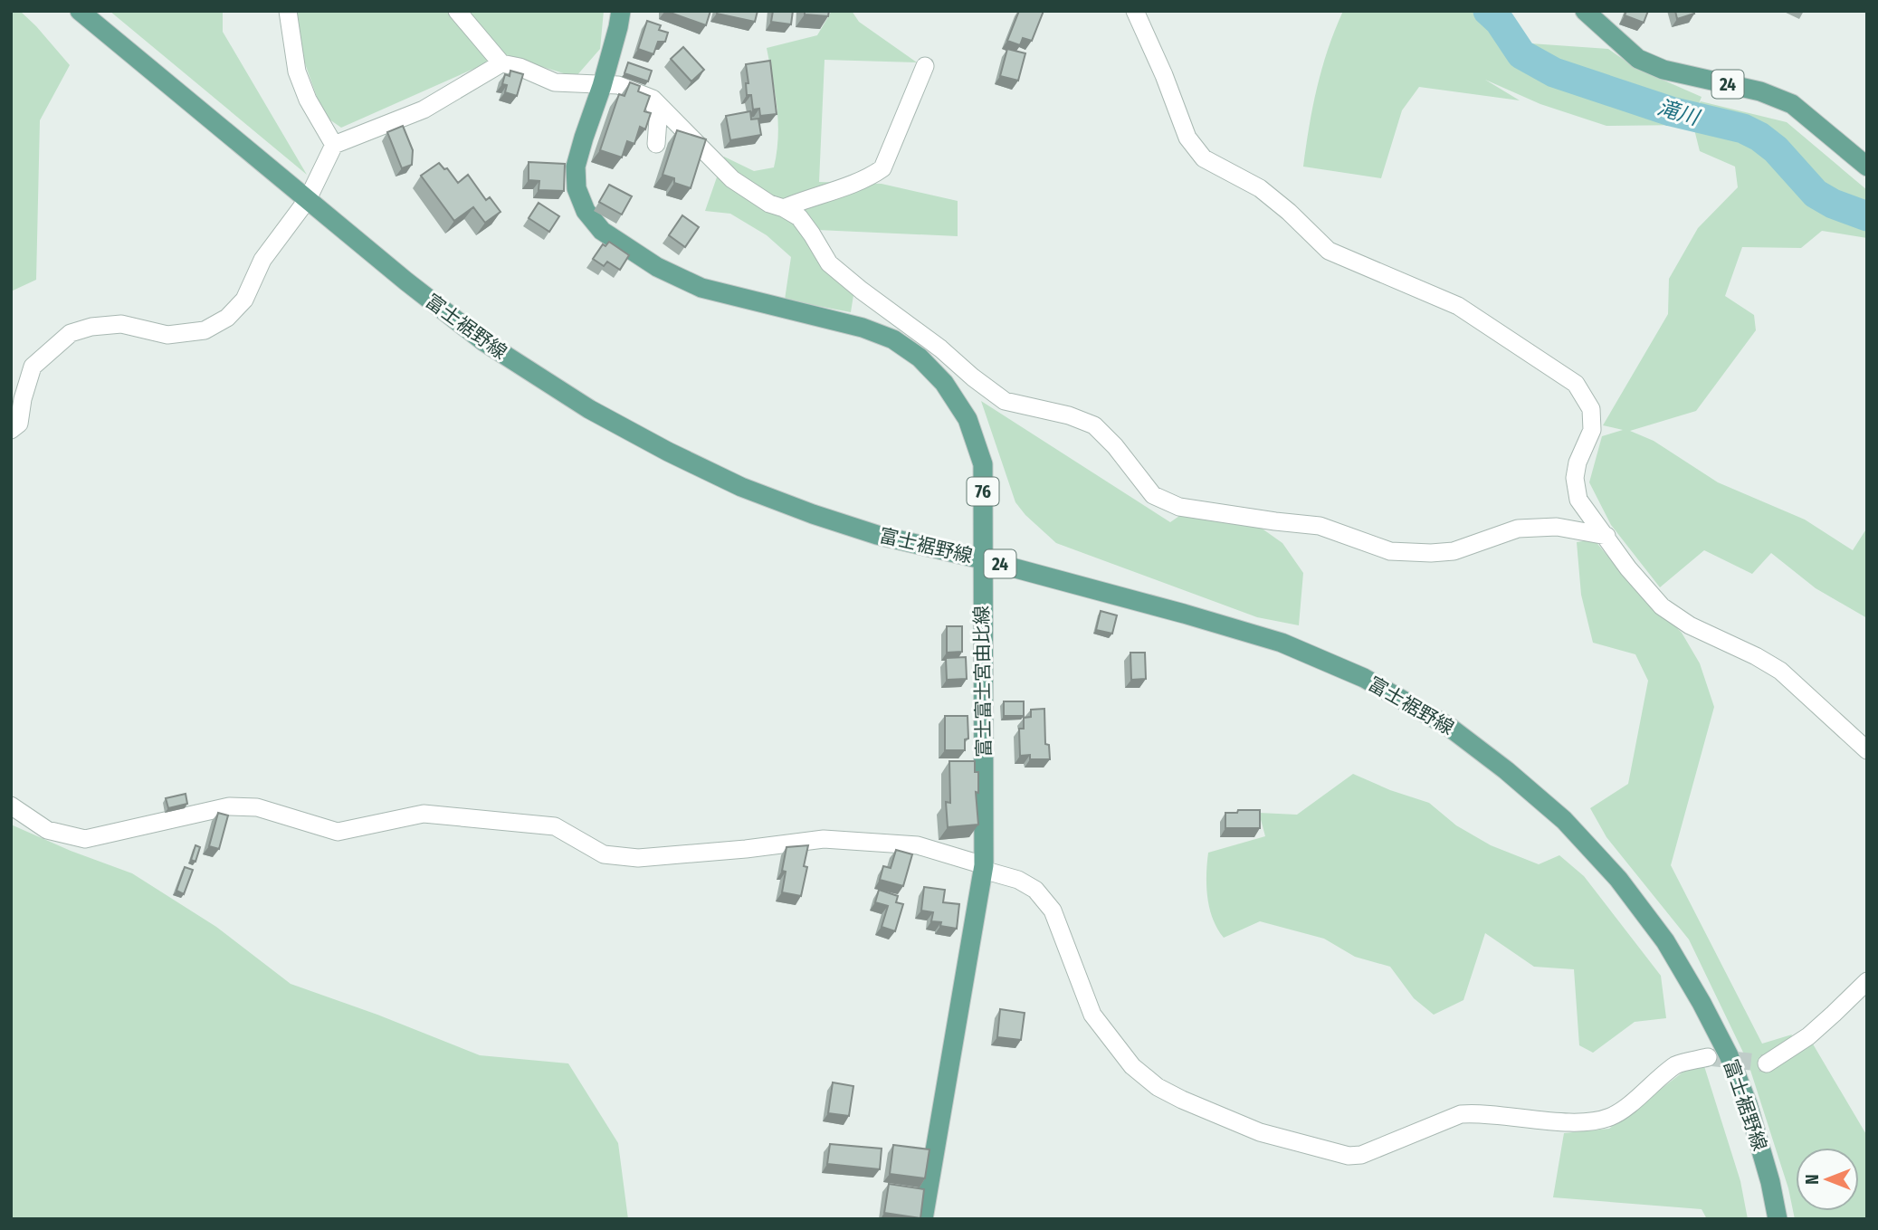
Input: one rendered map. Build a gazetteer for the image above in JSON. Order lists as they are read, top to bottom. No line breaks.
{"streets":{"main road":["24","富士裾野線","76","富士富士宮由比線"]},"crossings":[["富士裾野線","富士富士宮由比線"]],"water":["滝川"],"north":"left"}
